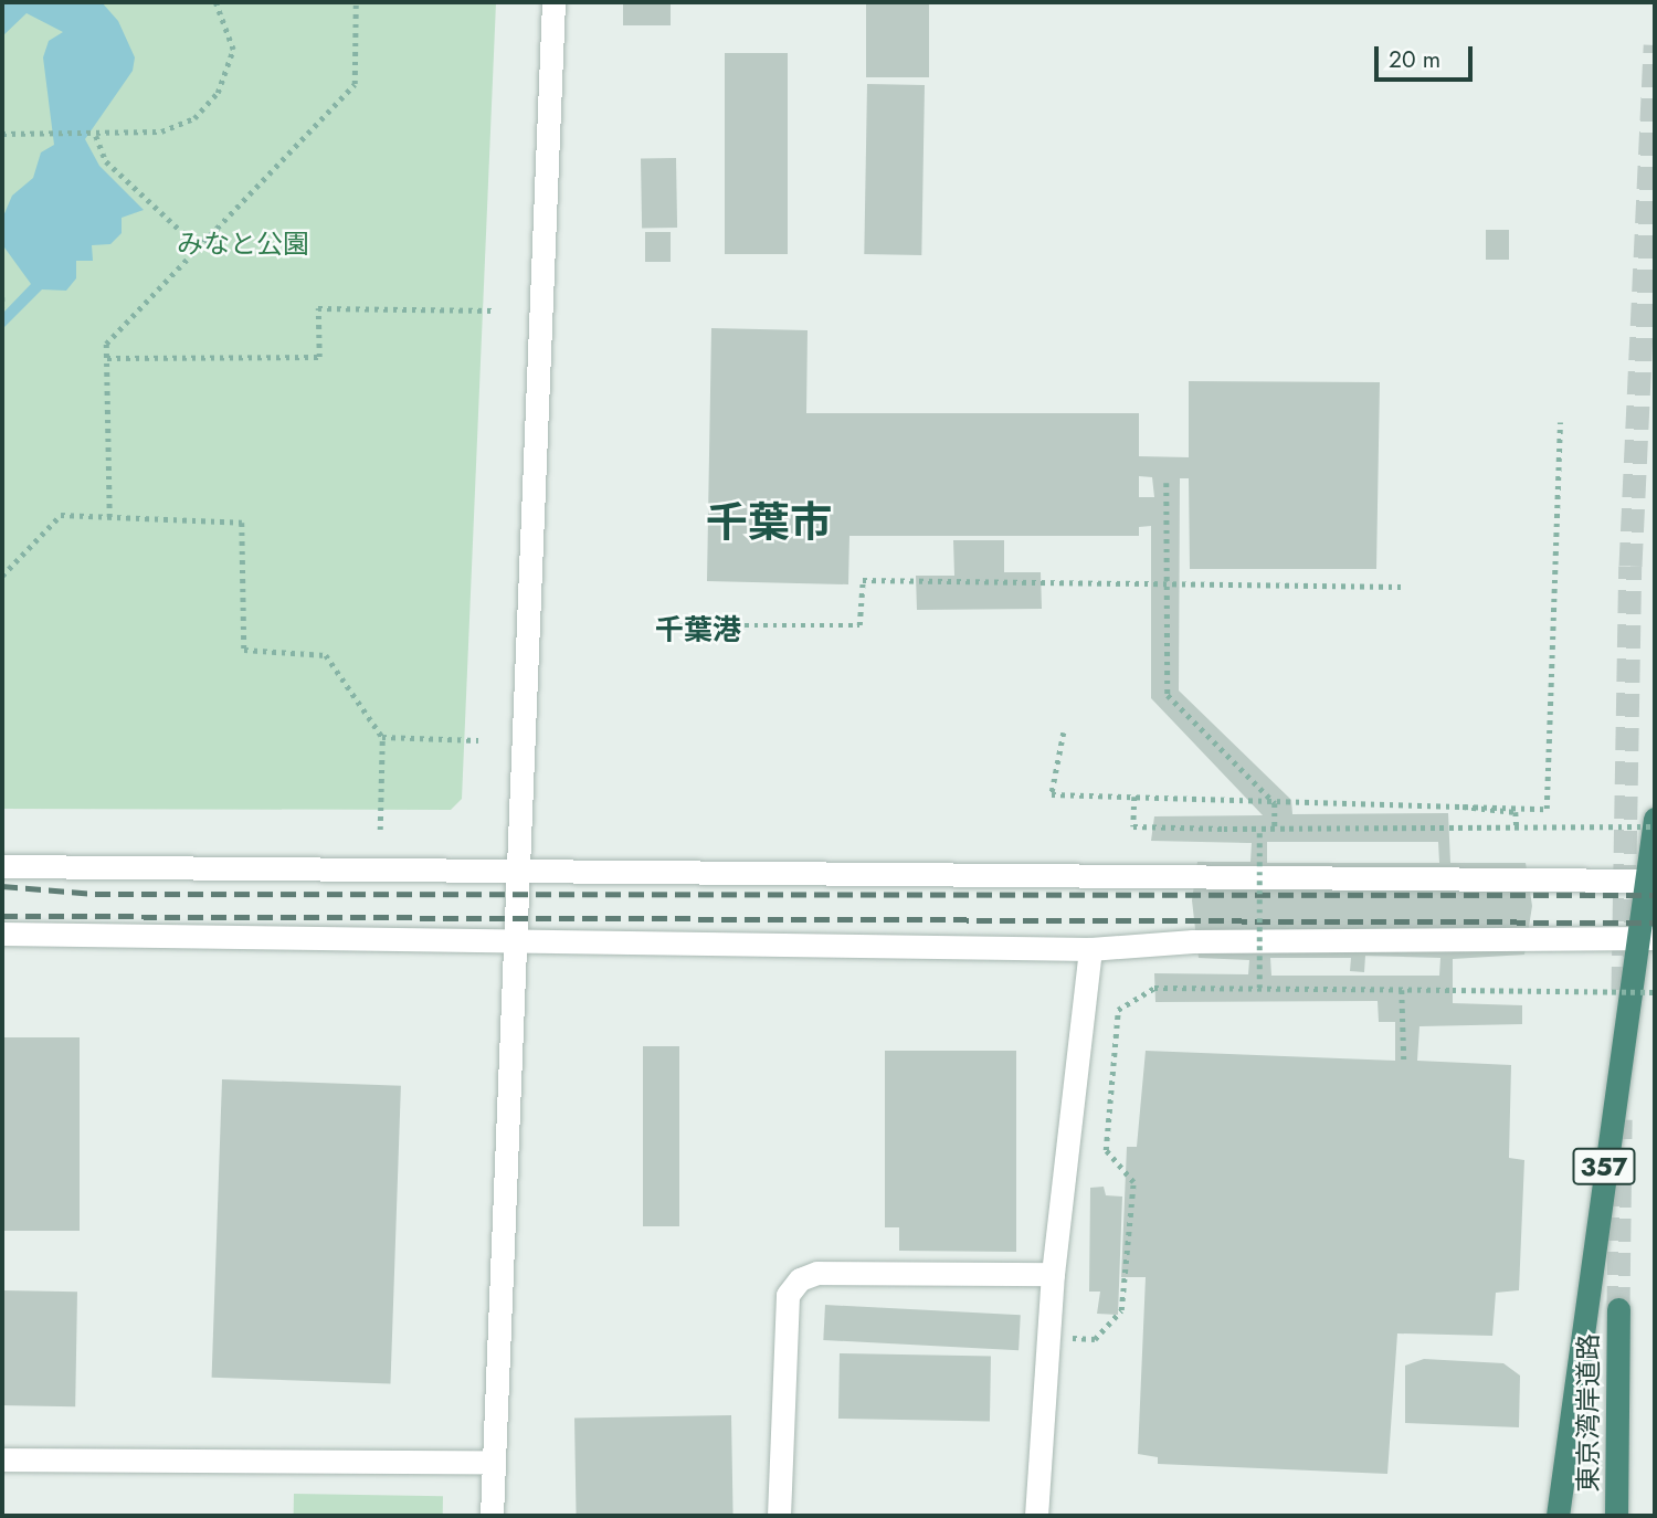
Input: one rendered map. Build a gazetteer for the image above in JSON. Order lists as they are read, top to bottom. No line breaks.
{"streets":{"highway":["357","東京湾岸道路"]},"districts":["千葉市","千葉港"],"parks":["みなと公園"],"scale_bar":"20 m"}
